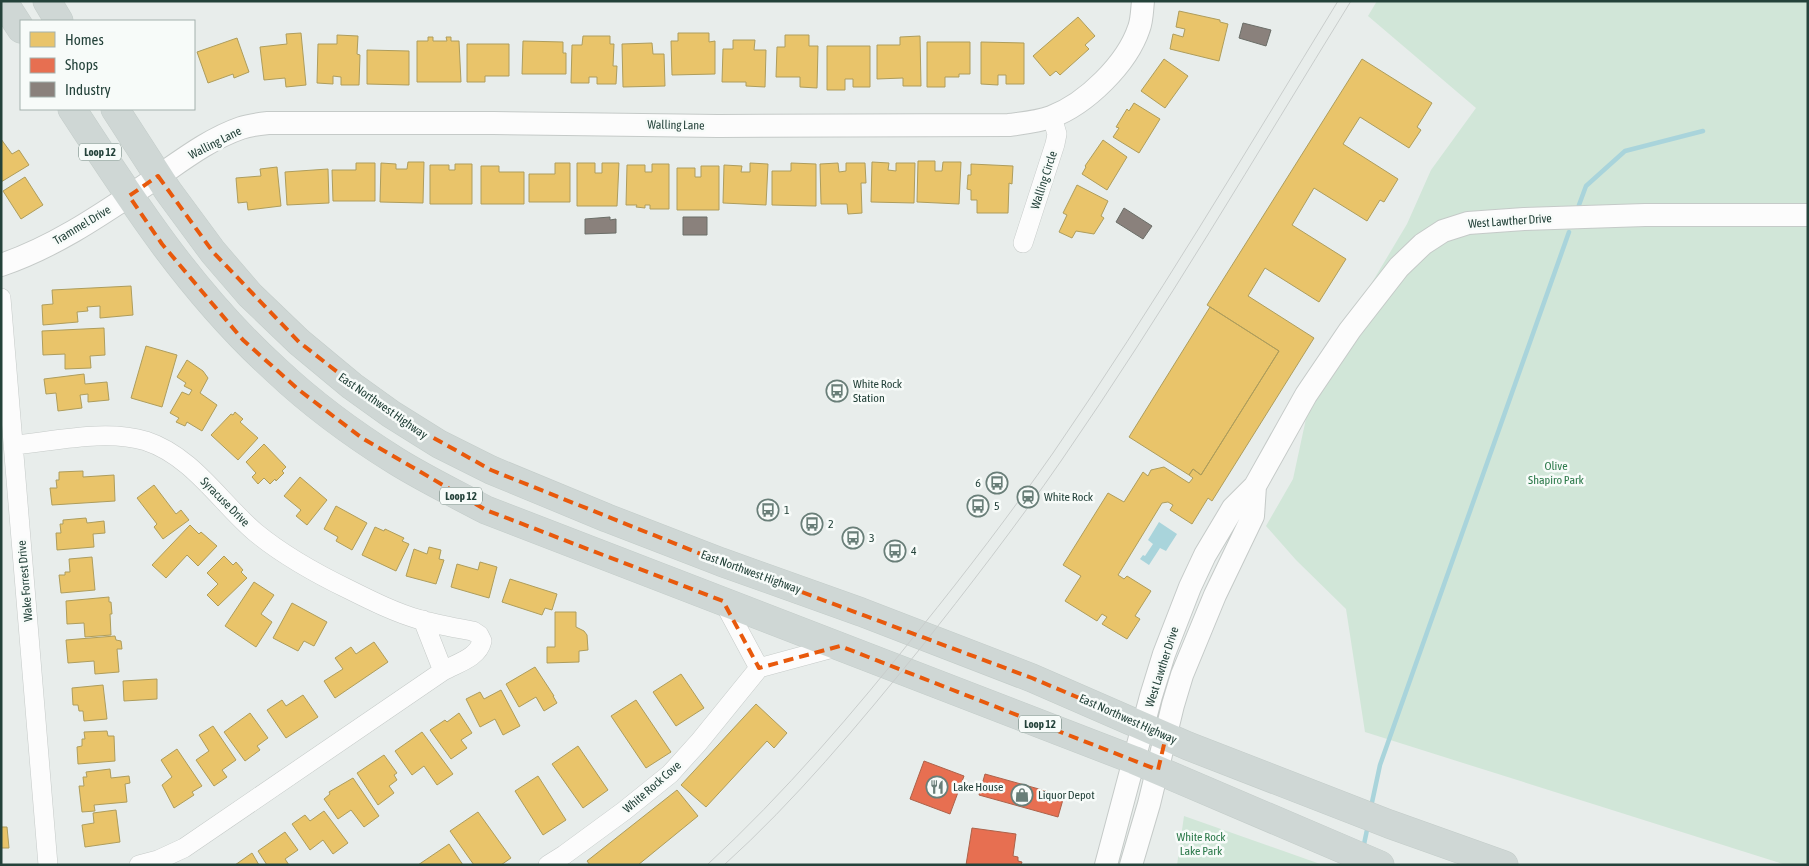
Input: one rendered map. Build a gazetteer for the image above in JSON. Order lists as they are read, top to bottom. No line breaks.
{"streets":{"main road":["Loop 12","East Northwest Highway"],"street":["Walling Lane","Walling Circle","West Lawther Drive","Trammel Drive","Syracuse Drive","Wake Forrest Drive","White Rock Cove"]},"crossings":[["Walling Lane","Walling Circle"],["Walling Lane","Trammel Drive"],["Walling Lane","East Northwest Highway"],["Loop 12","West Lawther Drive"],["Loop 12","Trammel Drive"],["West Lawther Drive","East Northwest Highway"],["Trammel Drive","East Northwest Highway"],["Syracuse Drive","Wake Forrest Drive"]],"parks":["Olive Shapiro Park","White Rock Lake Park"],"places":{"bus stop":["White Rock Station","6","5","1","2","3","4"],"station":["White Rock"],"restaurant":["Lake House"],"shop":["Liquor Depot"]},"legend":["Homes","Shops","Industry"]}
